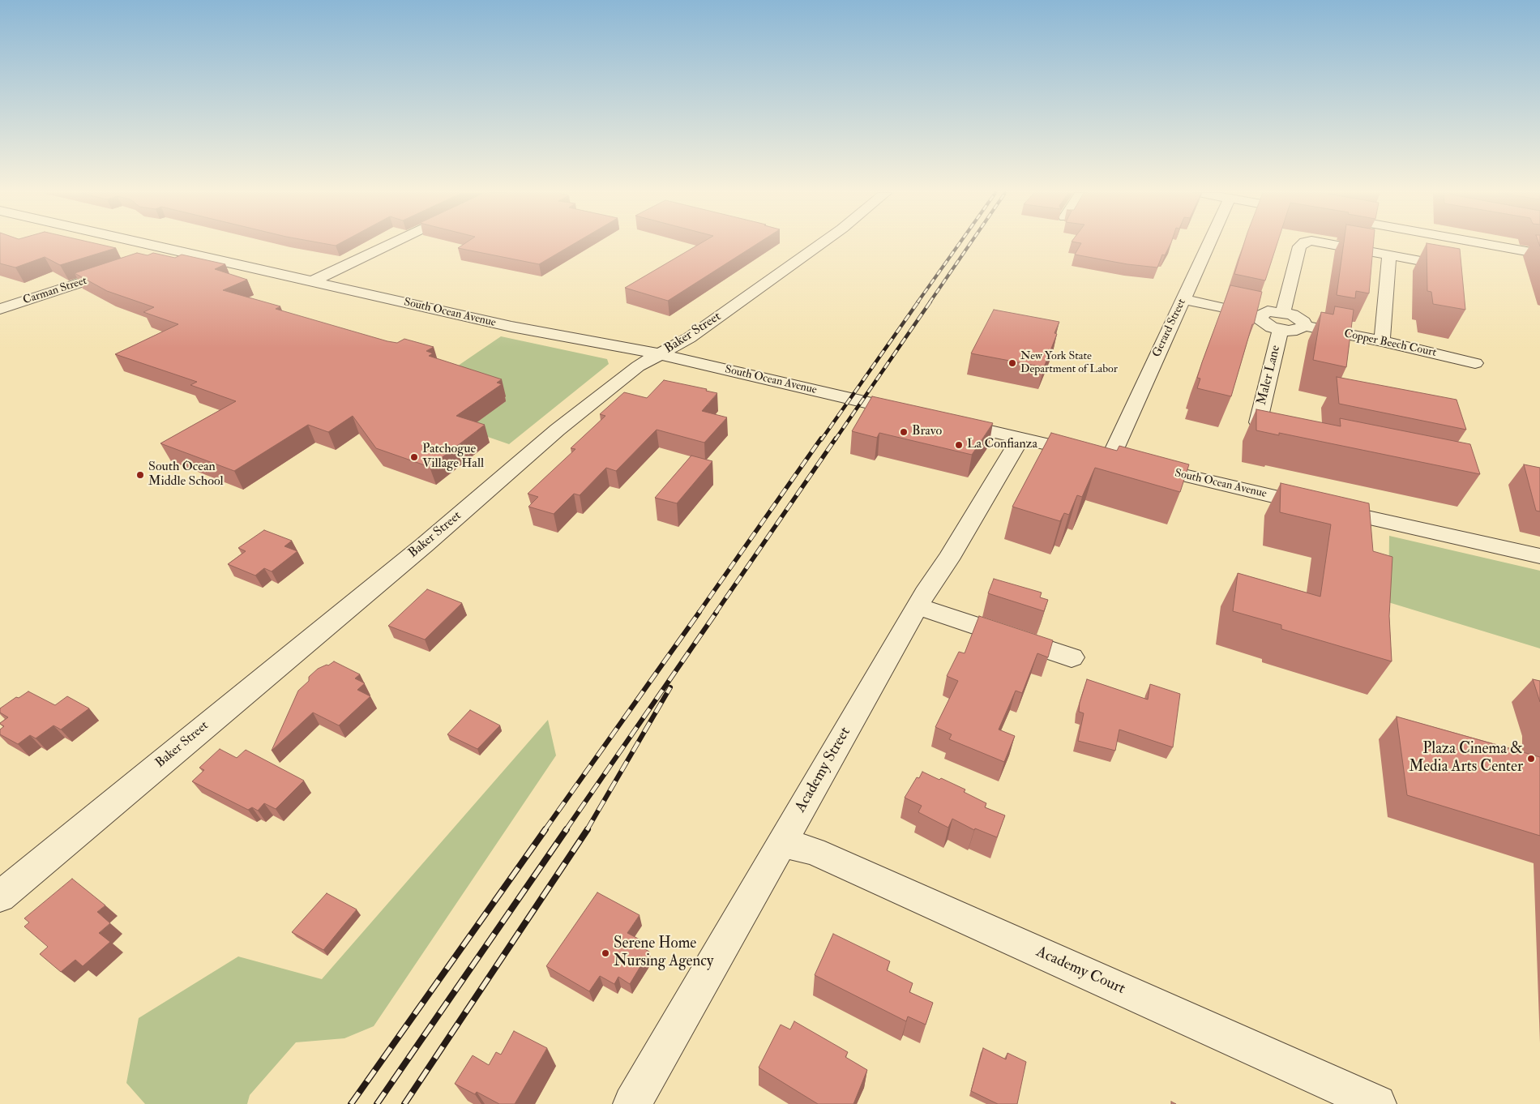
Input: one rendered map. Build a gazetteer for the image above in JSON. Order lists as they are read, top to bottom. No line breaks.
{"streets":{"street":["Carman Street","South Ocean Avenue","Gerard Street","Baker Street","Copper Beech Court","Maler Lane","Academy Street","Academy Court"]},"crossings":[["South Ocean Avenue","Gerard Street"],["South Ocean Avenue","Baker Street"],["South Ocean Avenue","Academy Street"],["Copper Beech Court","Maler Lane"],["Academy Street","Academy Court"]],"places":["New York State Department of Labor","Bravo","La Confianza","Patchogue Village Hall","South Ocean Middle School","Plaza Cinema & Media Arts Center","Serene Home Nursing Agency"]}
